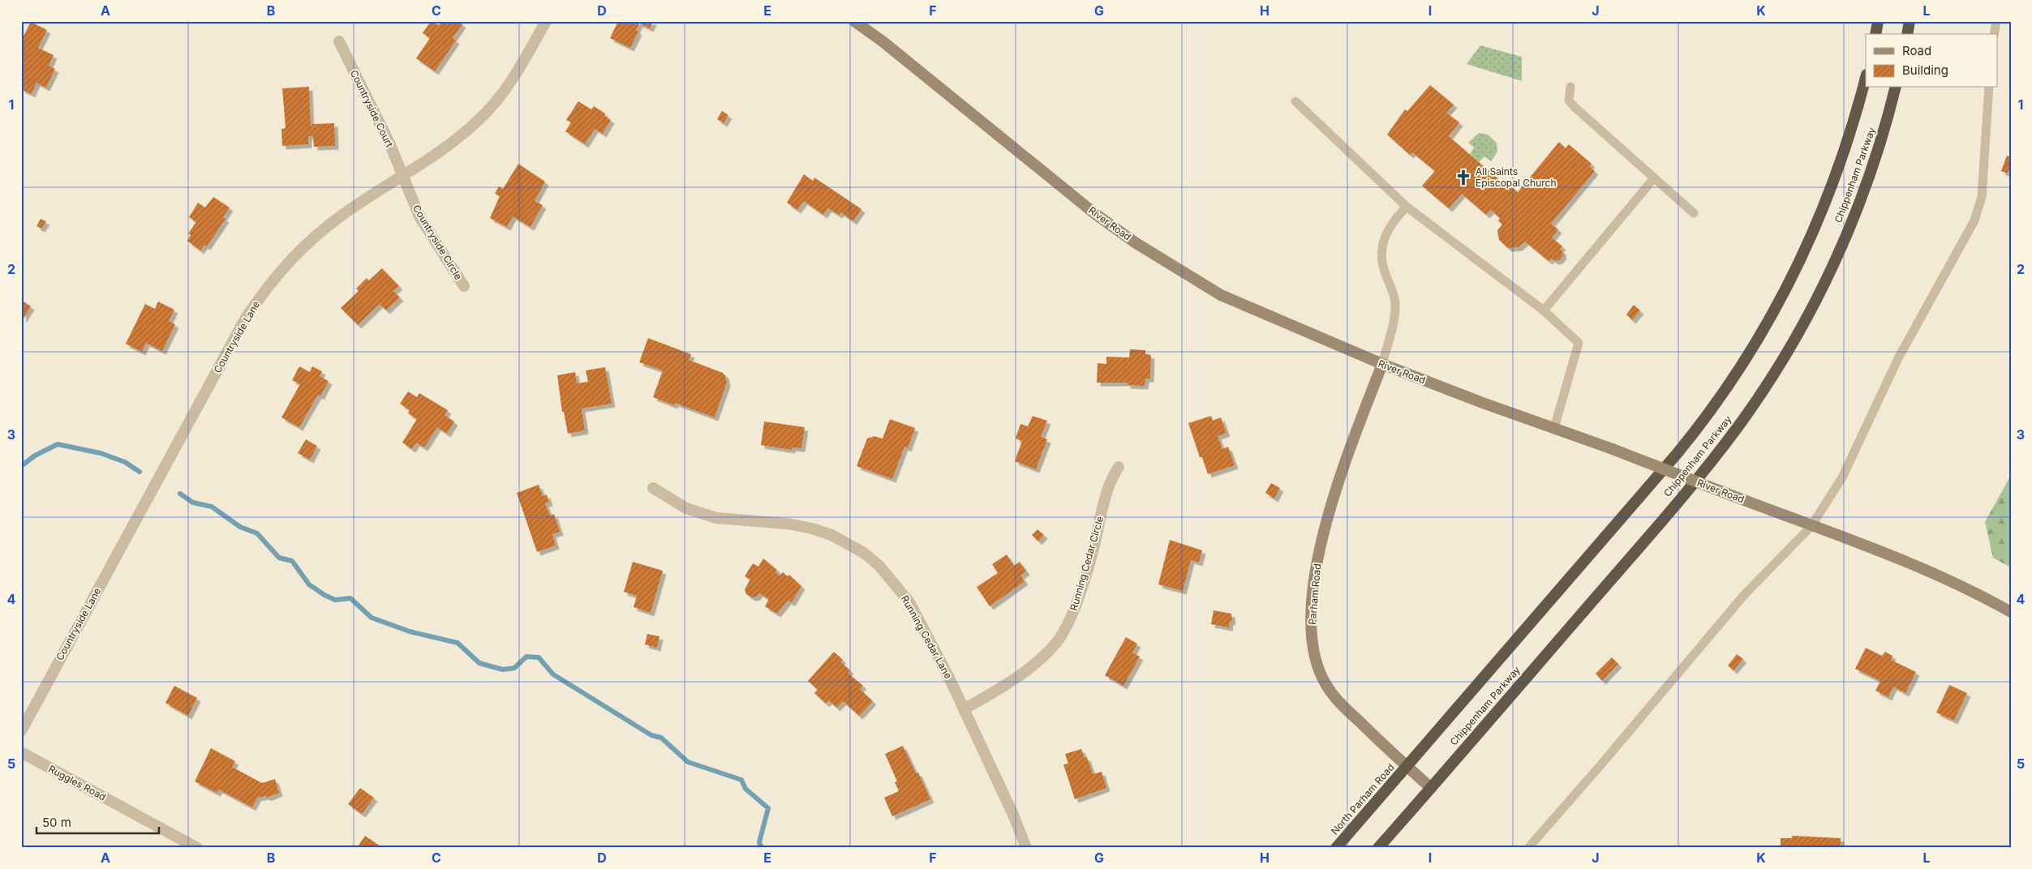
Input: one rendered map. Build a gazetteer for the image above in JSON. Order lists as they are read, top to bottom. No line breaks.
{"streets":{"highway":["Chippenham Parkway","North Parham Road"],"main road":["River Road","Parham Road"],"street":["Countryside Court","Countryside Circle","Countryside Lane","Running Cedar Circle","Running Cedar Lane","Ruggles Road"]},"crossings":[["Countryside Court","Countryside Circle"],["Countryside Court","Countryside Lane"],["Chippenham Parkway","Parham Road"],["Chippenham Parkway","North Parham Road"],["River Road","Parham Road"],["Countryside Circle","Countryside Lane"],["Running Cedar Circle","Running Cedar Lane"],["Parham Road","North Parham Road"]],"places":{"church":["All Saints Episcopal Church"]},"legend":["Road","Building"],"scale_bar":"50 m","grid":{"columns":["A","B","C","D","E","F","G","H","I","J","K","L"],"rows":["1","2","3","4","5"]}}
